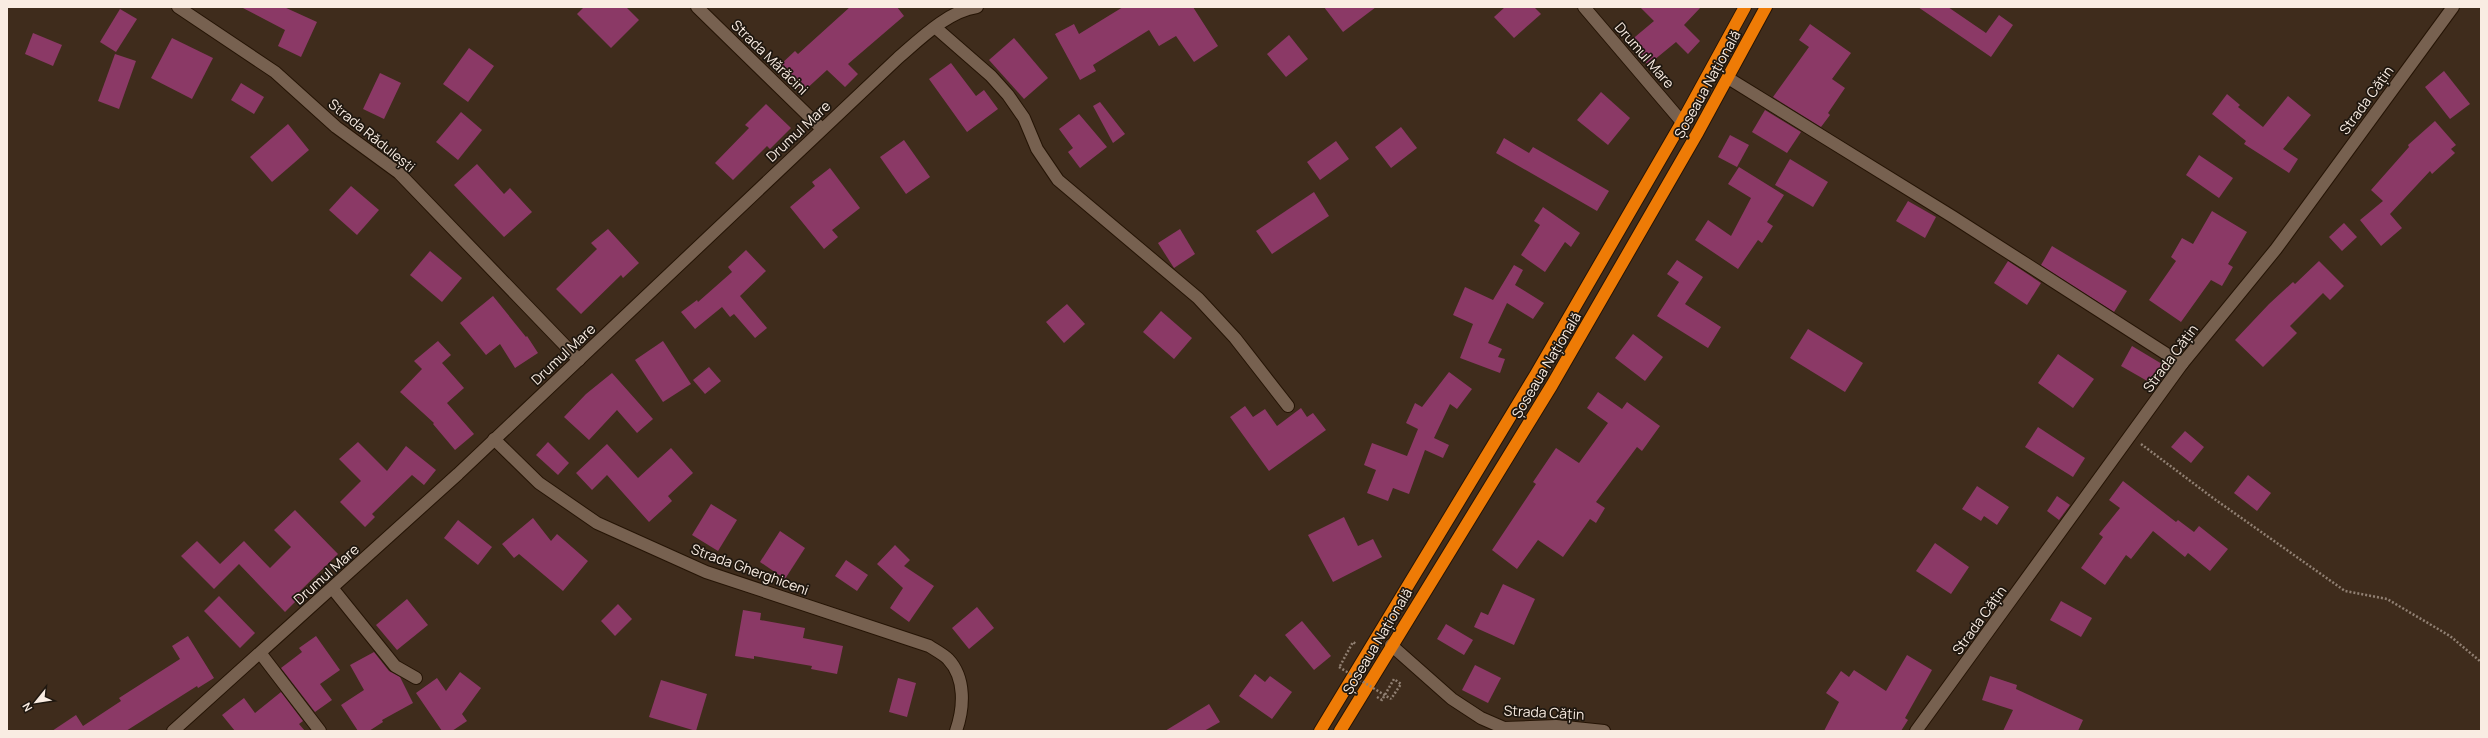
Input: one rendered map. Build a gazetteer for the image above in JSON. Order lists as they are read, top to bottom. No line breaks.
{"streets":{"highway":["Șoseaua Națională"],"street":["Drumul Mare","Strada Mărăcini","Strada Cățin","Strada Rădulești","Strada Gherghiceni"]},"crossings":[["Drumul Mare","Strada Mărăcini"],["Drumul Mare","Șoseaua Națională"],["Drumul Mare","Strada Rădulești"],["Drumul Mare","Strada Gherghiceni"],["Șoseaua Națională","Strada Cățin"]],"north":"bottom left"}
